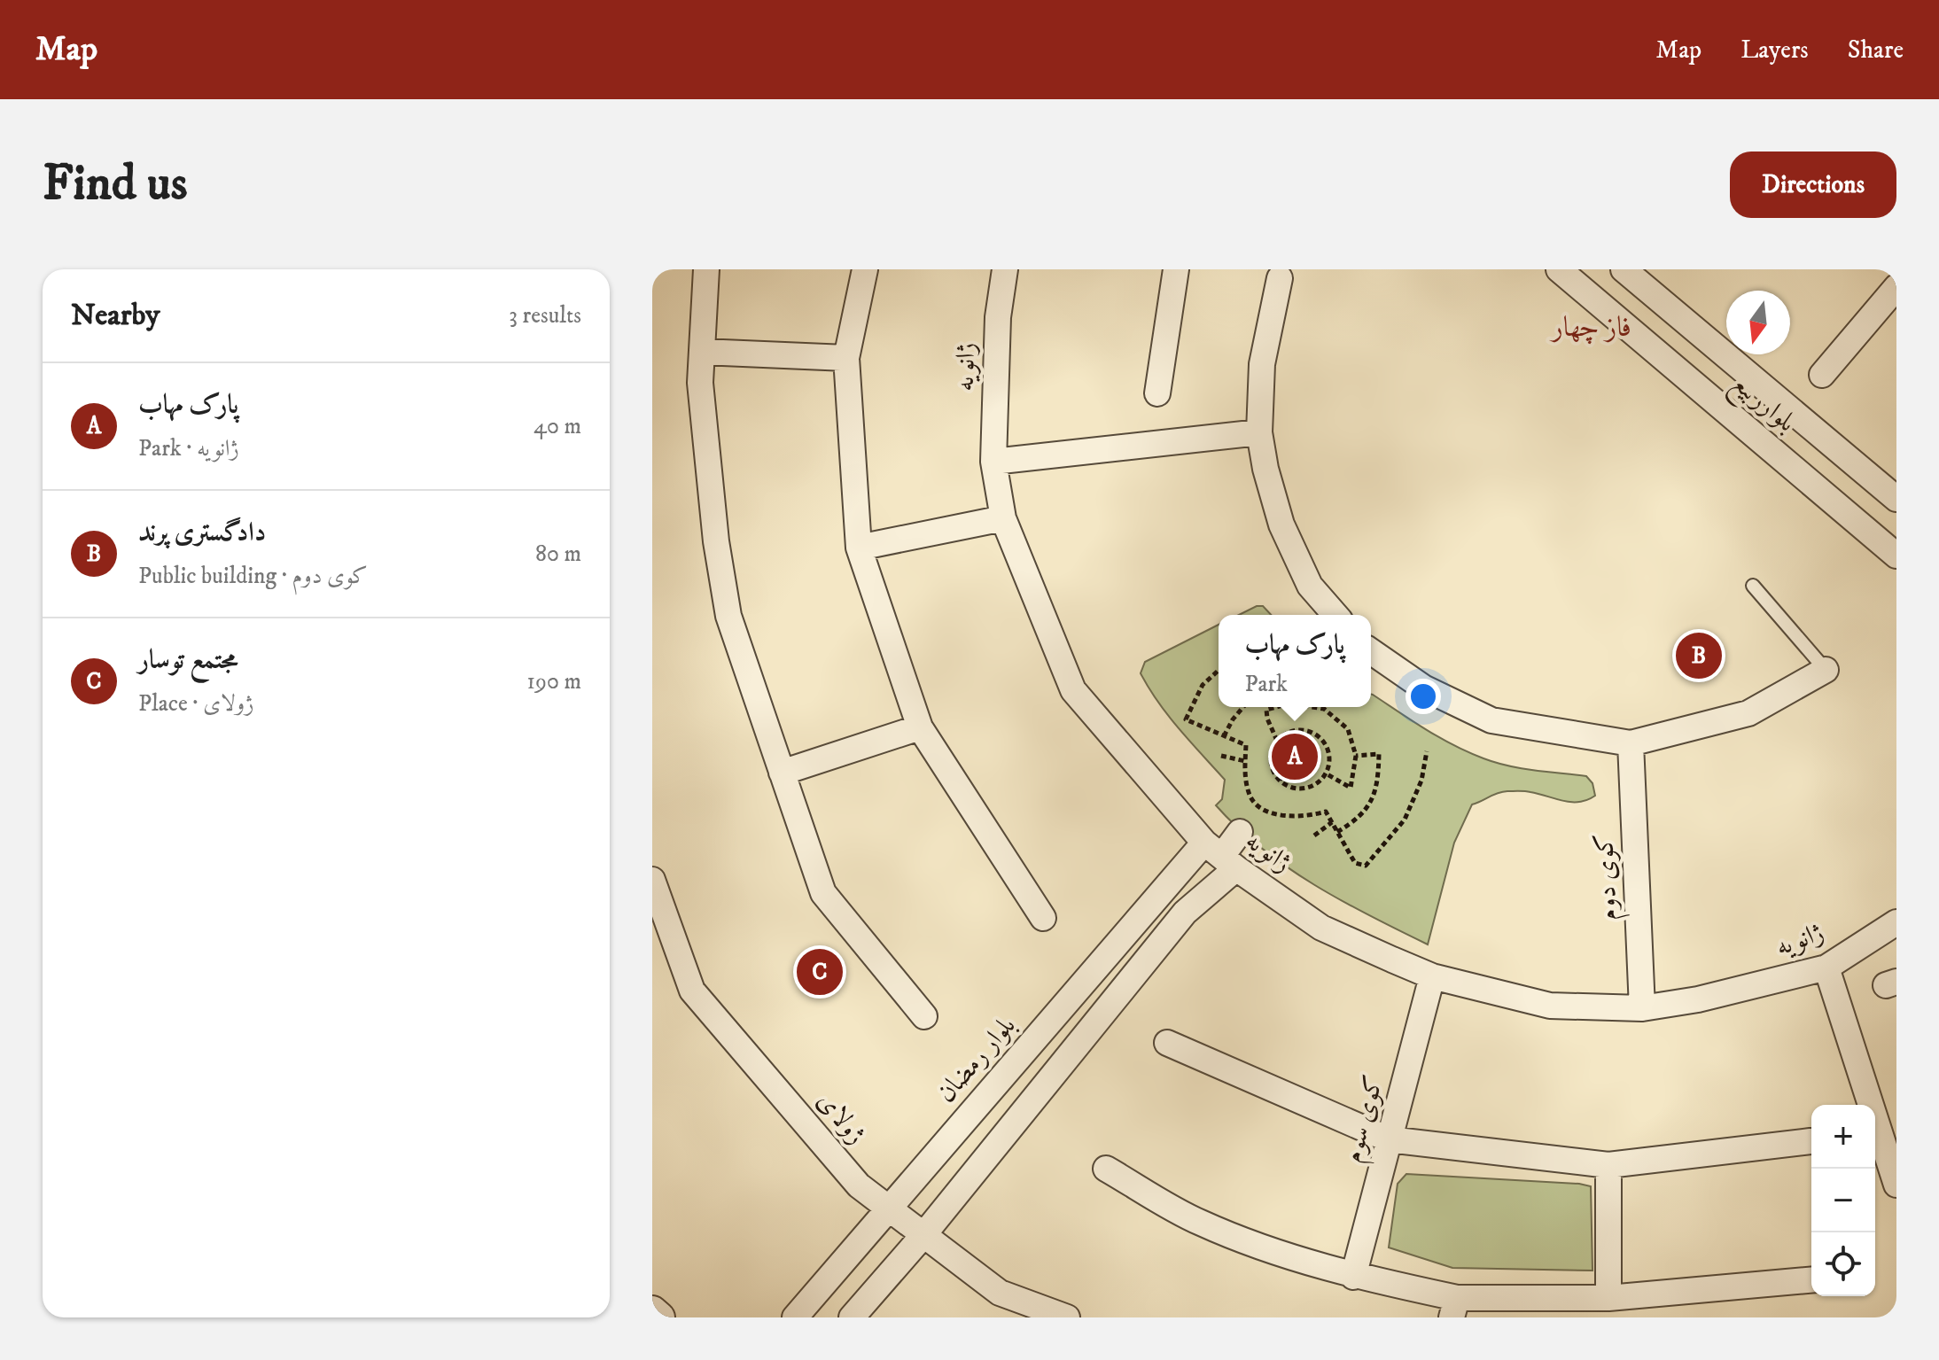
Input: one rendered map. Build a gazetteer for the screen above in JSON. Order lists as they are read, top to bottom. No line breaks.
{"streets":{"street":["ژانویه","بلوارربیع","کوی دوم","بلوار رمضان","ژولای","کوی سوم"]},"crossings":[["ژانویه","کوی دوم"],["ژانویه","بلوار رمضان"],["ژانویه","کوی سوم"],["بلوار رمضان","ژولای"]],"districts":["فاز چهار"],"north":"bottom","page":{"header":"Map","nav":["Map","Layers","Share"],"buttons":"Directions","title":"Find us","heading":["Nearby","3 results"],"list":[{"mark":"A","name":"پارک مهاب","note":"Park · ژانویه","value":"40 m"},{"mark":"B","name":"دادگستری پرند","note":"Public building · کوی دوم","value":"80 m"},{"mark":"C","name":"مجتمع توسار","note":"Place · ژولای","value":"190 m"}],"popup":["پارک مهاب","Park"],"pins":["B","A","C"],"map_buttons":["+","−"]}}
